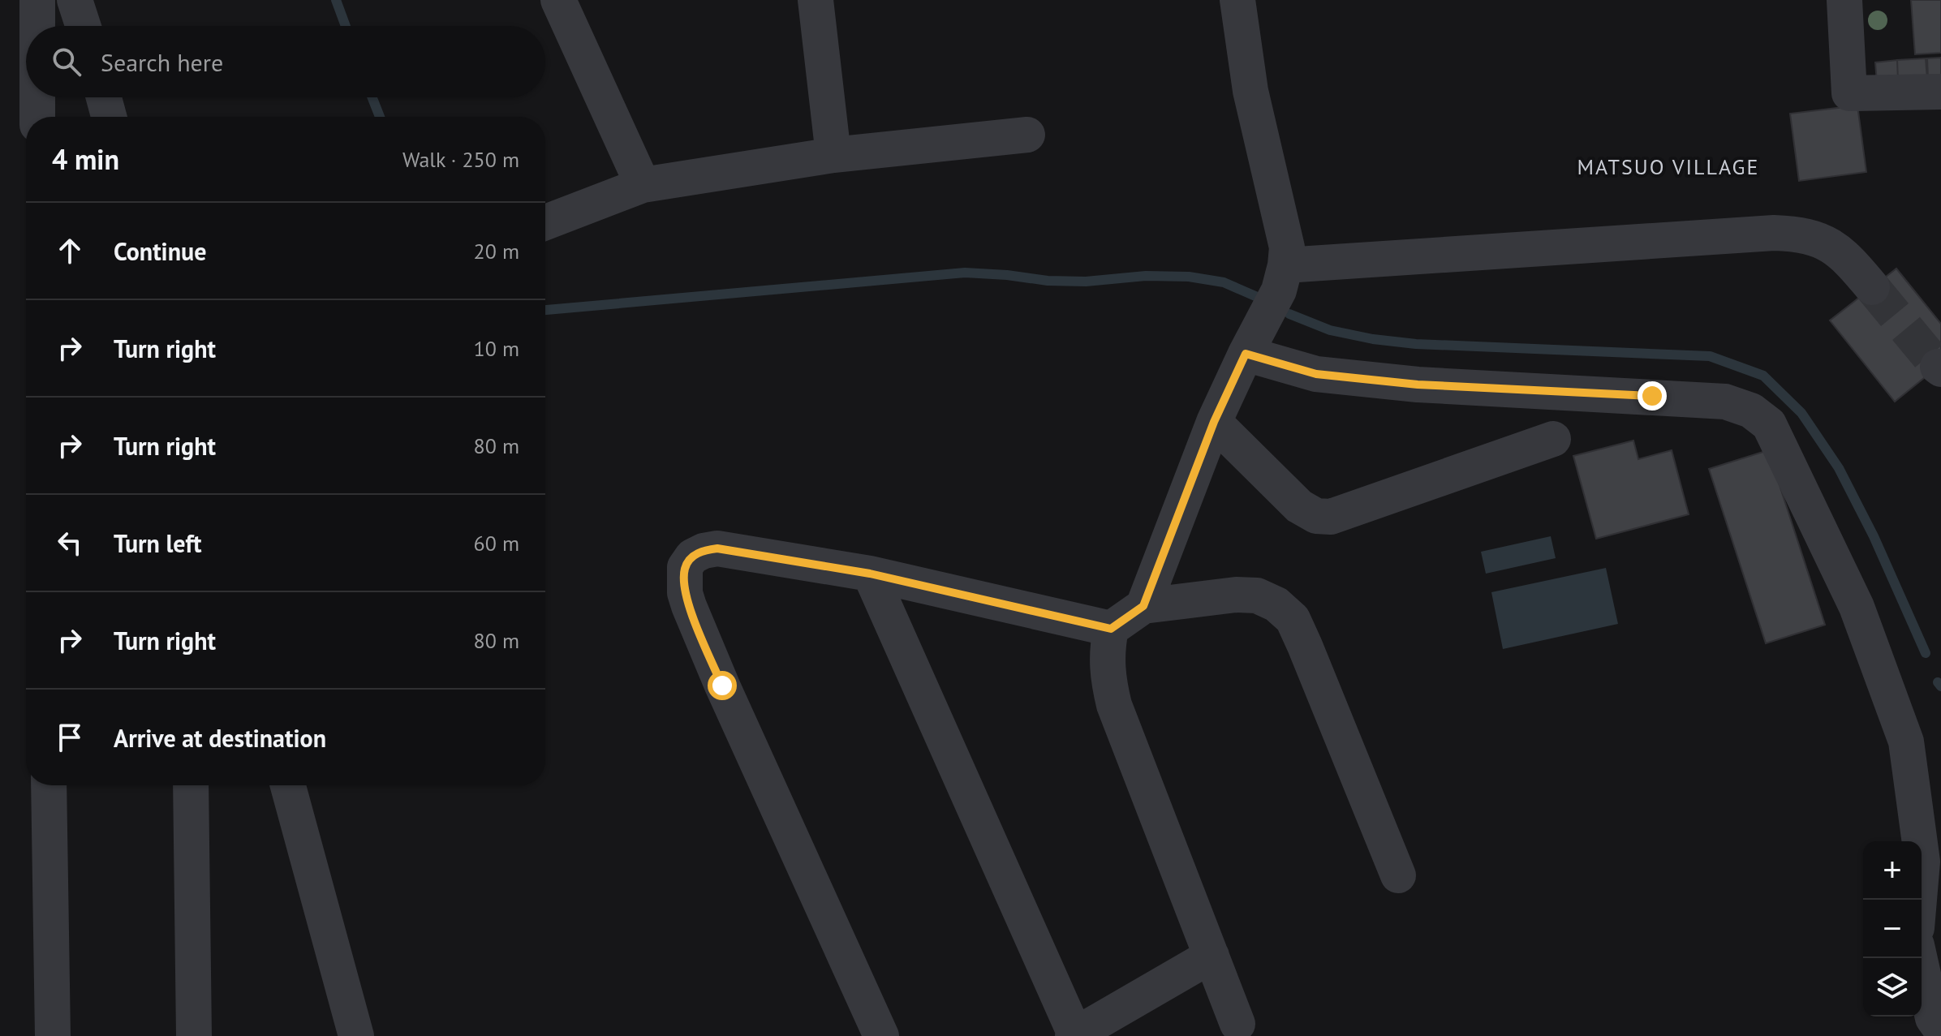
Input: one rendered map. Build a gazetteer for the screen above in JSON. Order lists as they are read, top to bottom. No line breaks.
{"districts":["MATSUO VILLAGE"],"page":{"search":"Search here","heading":["4 min","Walk · 250 m"],"list":[["Continue","20 m"],["Turn right","10 m"],["Turn right","80 m"],["Turn left","60 m"],["Turn right","80 m"],"Arrive at destination"],"map_buttons":["+","−"]}}
